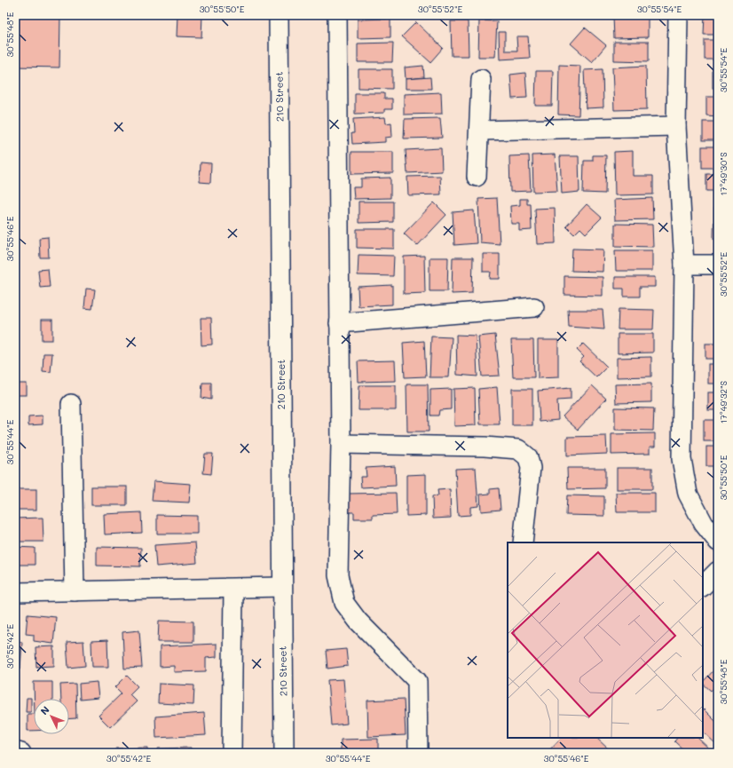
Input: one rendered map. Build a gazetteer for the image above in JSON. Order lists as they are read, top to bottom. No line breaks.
{"streets":{"street":["210 Street"]},"north":"top left","coordinates":["30°55'50\"E","30°55'52\"E","30°55'54\"E","30°55'48\"E","17°49'30\"S","30°55'46\"E","17°49'32\"S","30°55'44\"E","30°55'42\"E"]}
